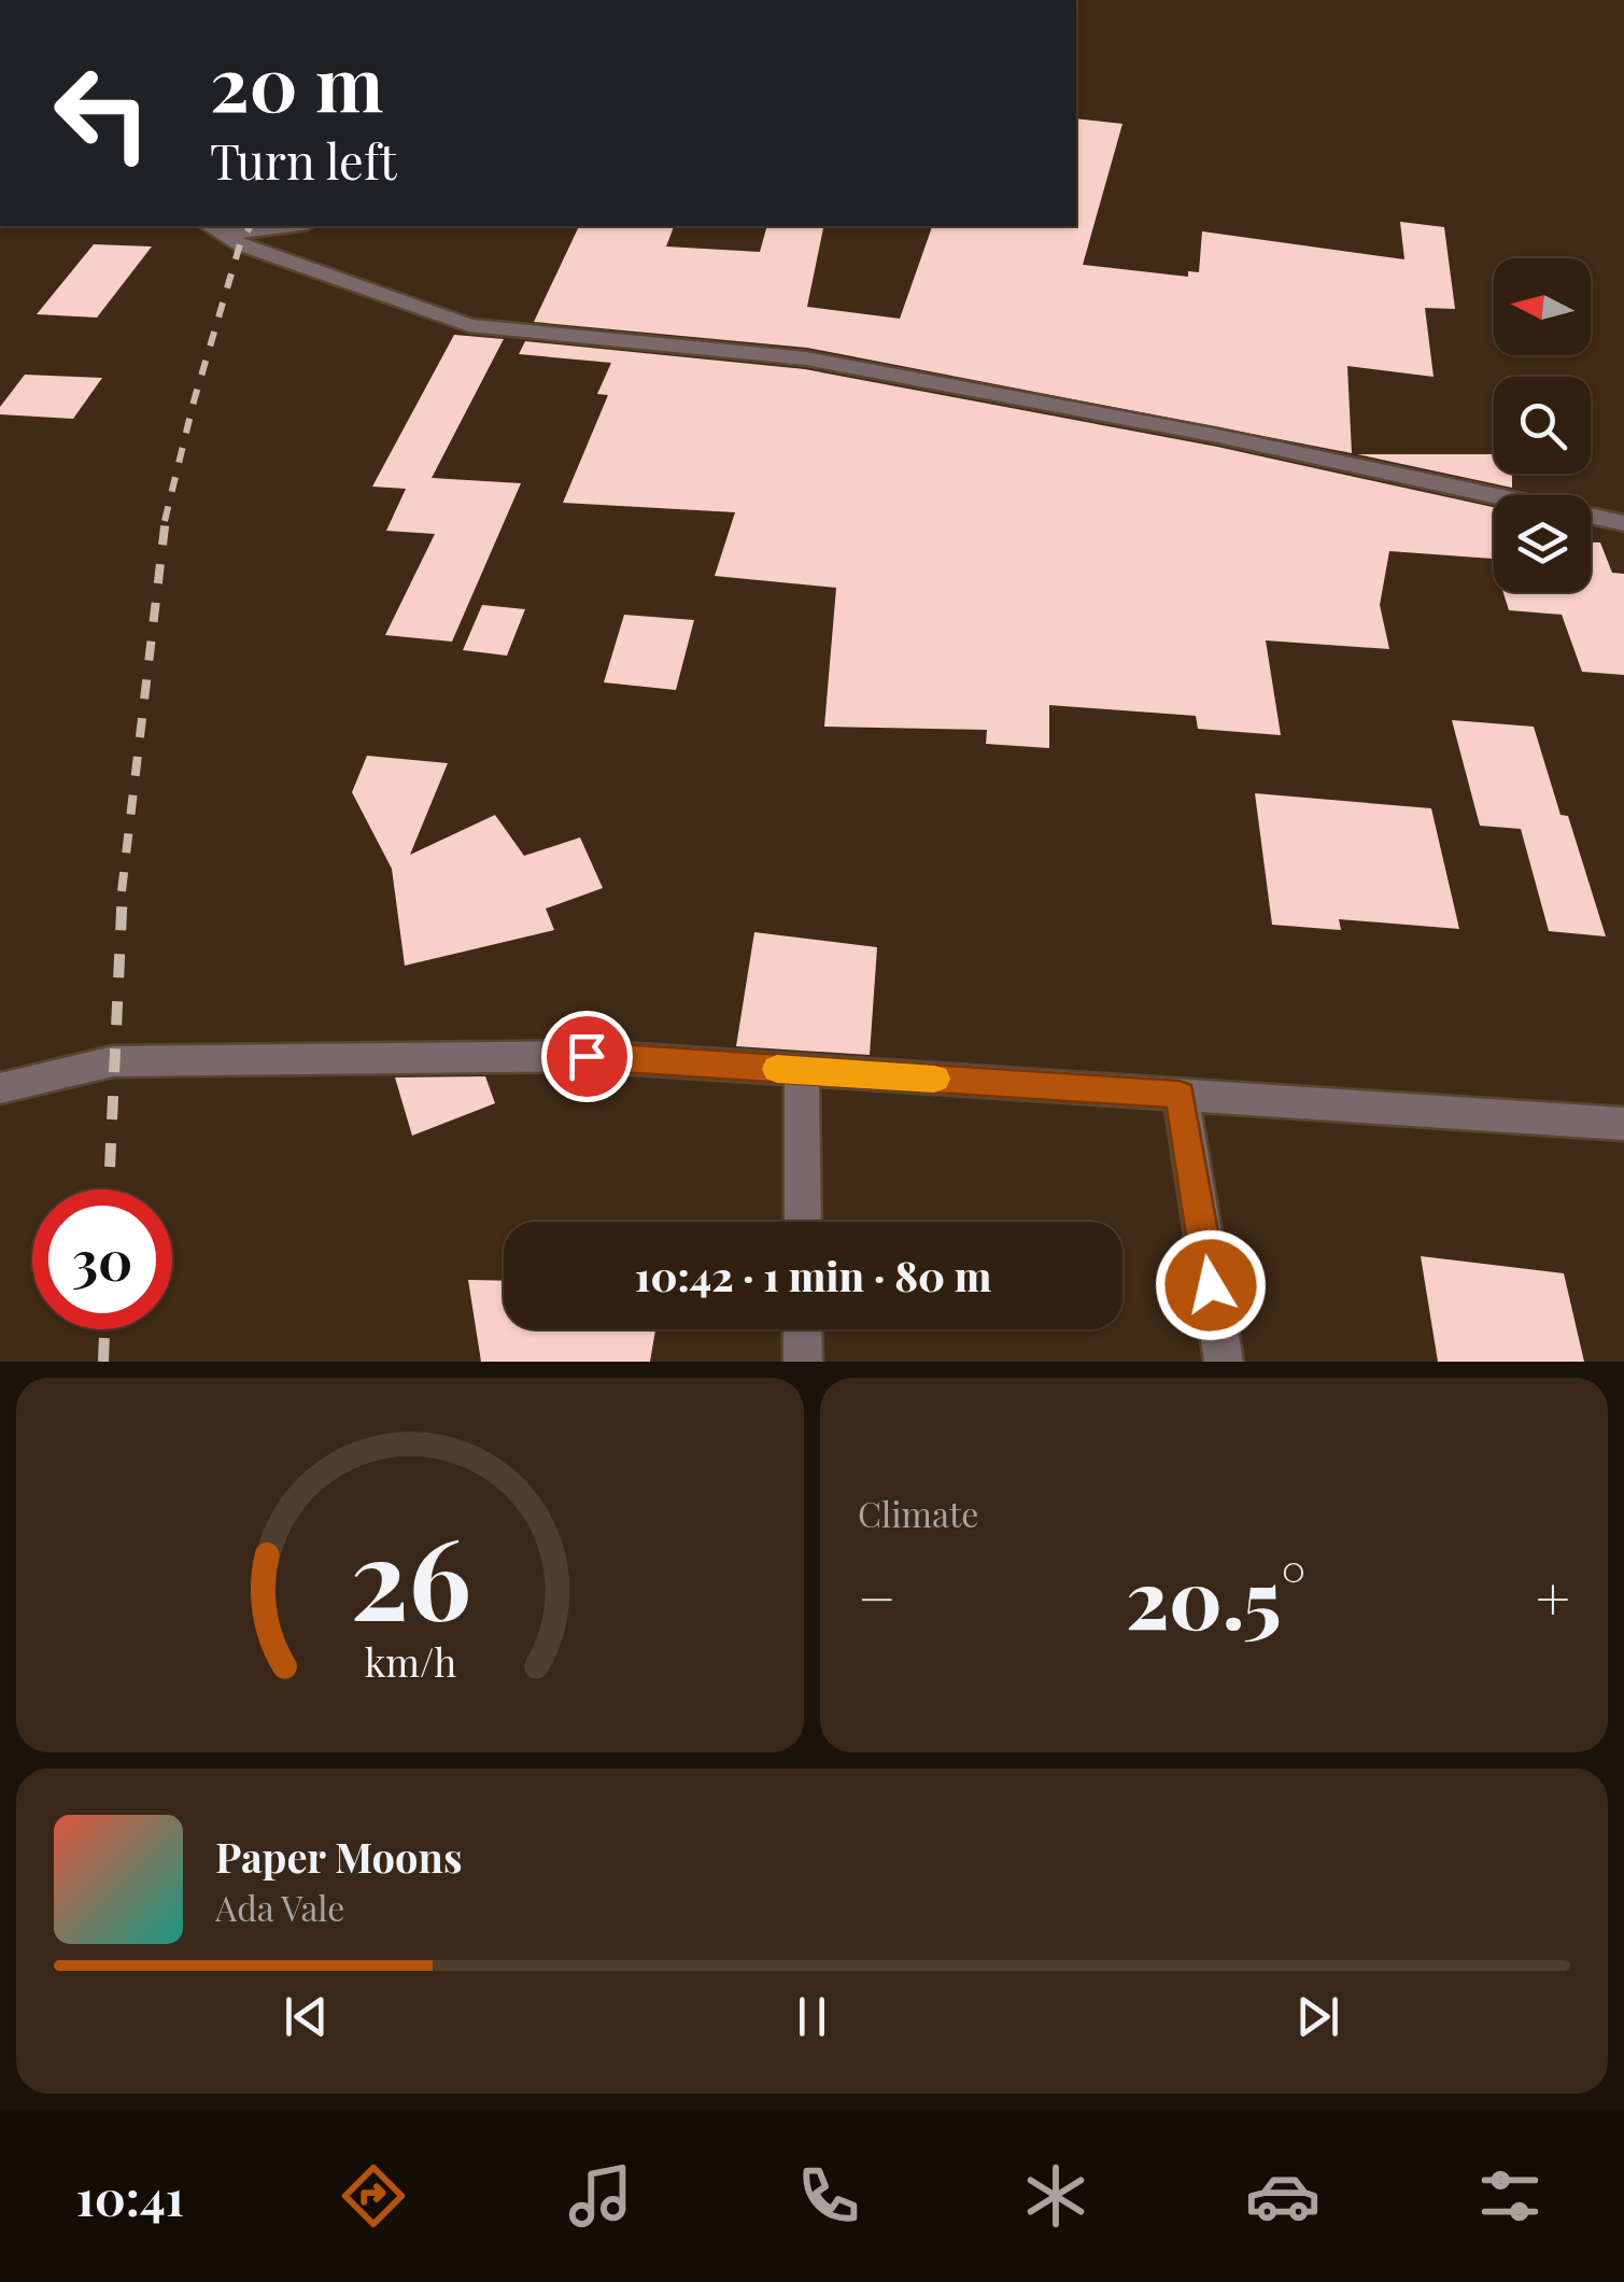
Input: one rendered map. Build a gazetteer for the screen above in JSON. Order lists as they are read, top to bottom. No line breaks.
{"north":"left","page":{"turn":["20 m","Turn left"],"limit":"30","trip":"10:42 · 1 min · 80 m","tile":"Climate","heat":["−","20.5°","+"],"song":["Paper Moons","Ada Vale"],"tabs":"10:41","gauge":["26","km/h"]}}
